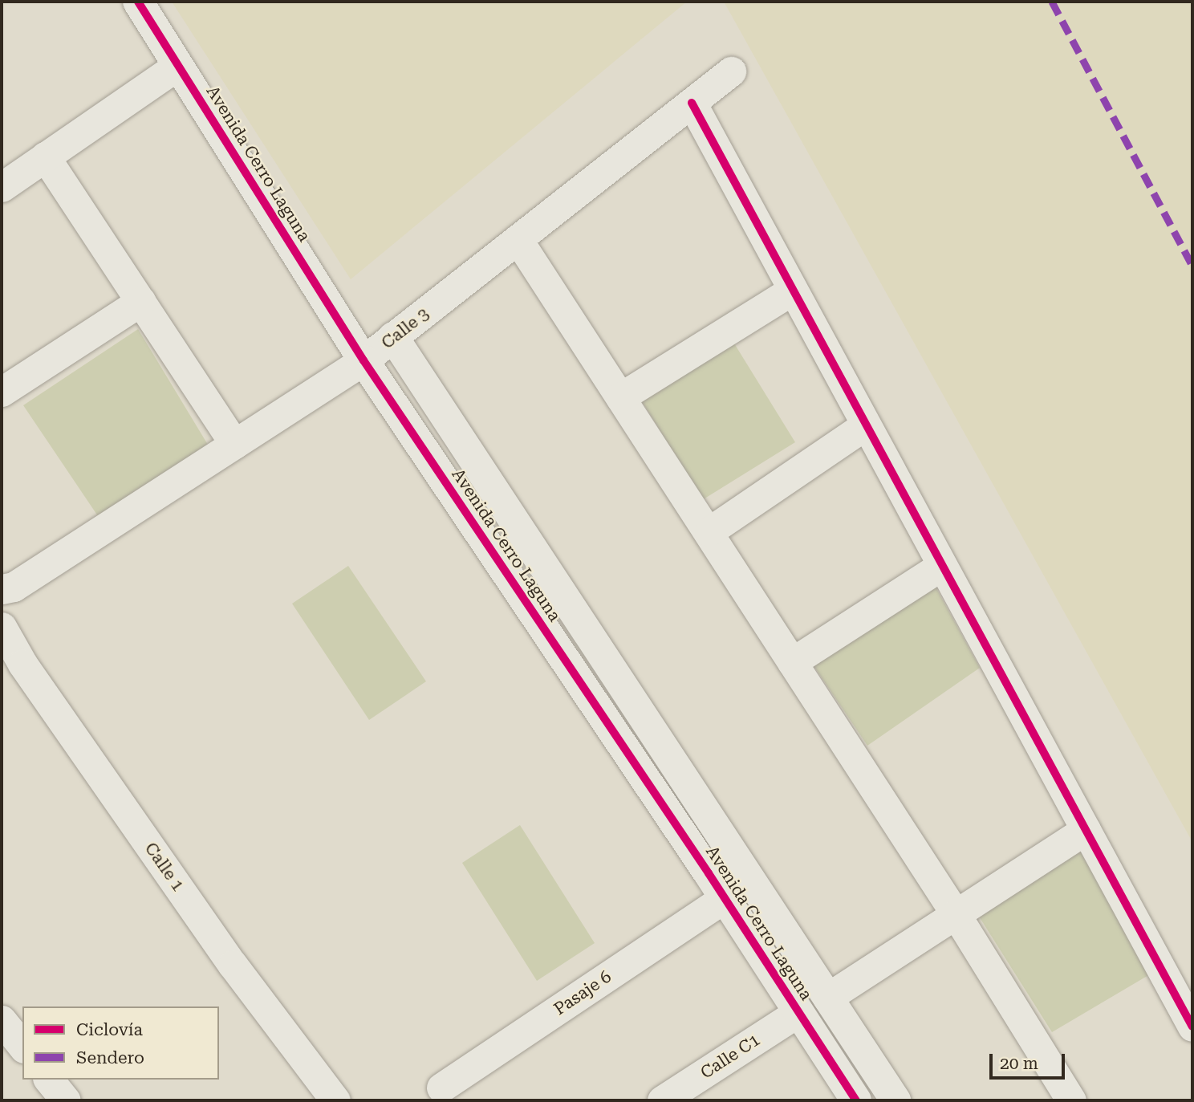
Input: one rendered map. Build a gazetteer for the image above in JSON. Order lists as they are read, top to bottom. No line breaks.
{"streets":{"street":["Avenida Cerro Laguna","Calle 3","Calle 1","Pasaje 6","Calle C1"]},"crossings":[["Avenida Cerro Laguna","Calle 3"],["Avenida Cerro Laguna","Pasaje 6"],["Avenida Cerro Laguna","Calle C1"]],"legend":["Ciclovía","Sendero"],"scale_bar":"20 m"}
